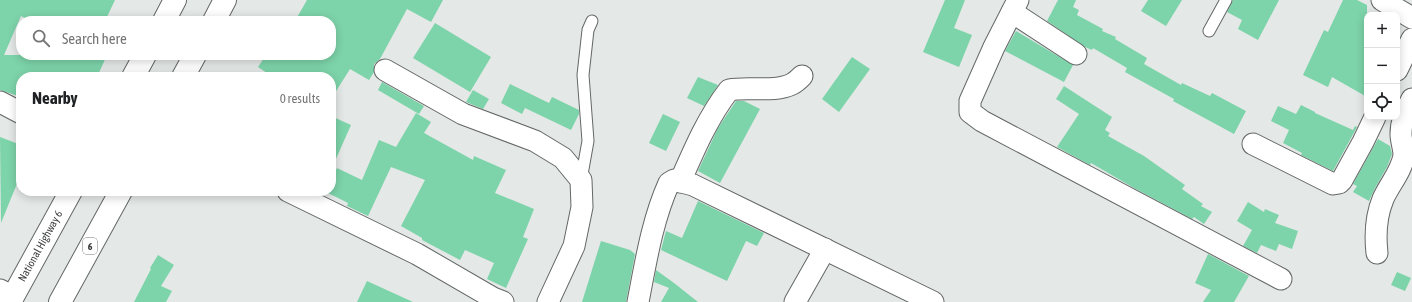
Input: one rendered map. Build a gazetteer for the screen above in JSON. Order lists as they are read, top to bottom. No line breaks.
{"streets":{"main road":["National Highway 6","6"]},"page":{"map_buttons":["+","−"],"search":"Search here","heading":["Nearby","0 results"]}}
